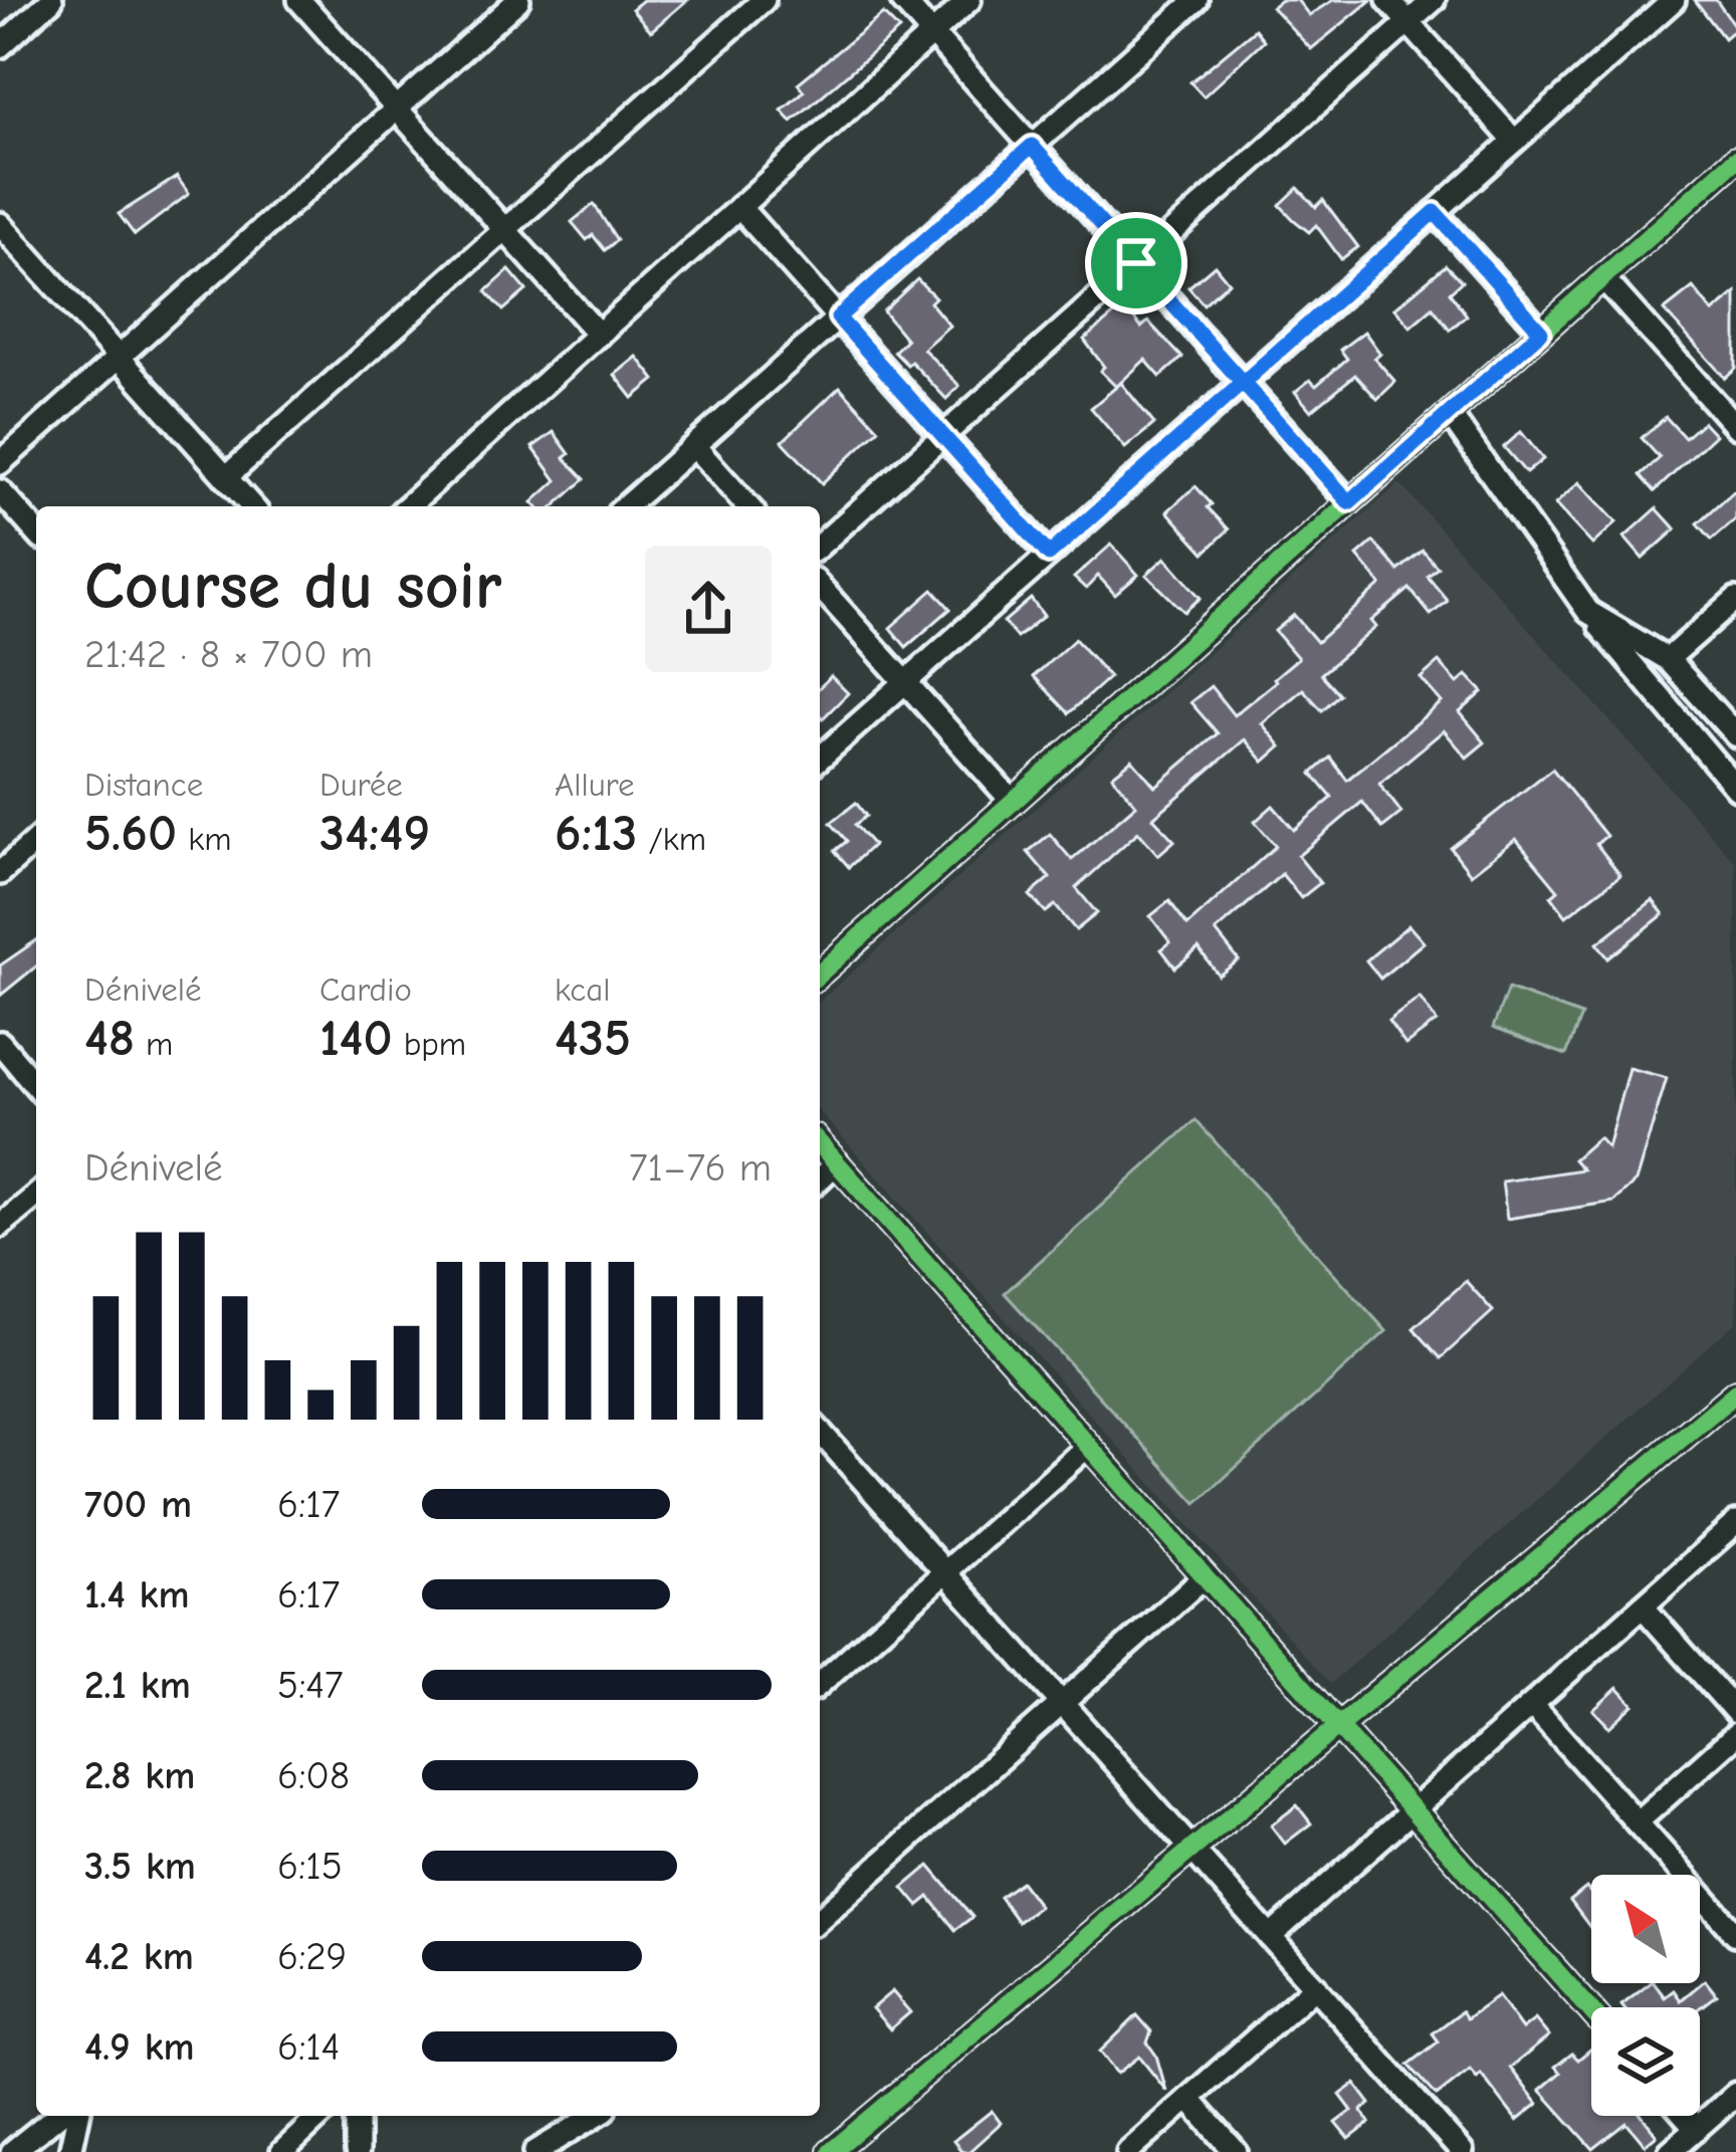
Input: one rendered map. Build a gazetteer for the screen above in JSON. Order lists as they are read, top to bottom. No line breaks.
{"north":"top left","page":{"heading":["Course du soir","21:42 · 8 × 700 m"],"stats":[["Distance","5.60 km"],["Durée","34:49"],["Allure","6:13 /km"],["Dénivelé","48 m"],["Cardio","140 bpm"],["kcal","435"]],"chart":["Dénivelé","71–76 m"],"list":[{"name":"700 m","note":"6:17"},{"name":"1.4 km","note":"6:17"},{"name":"2.1 km","note":"5:47"},{"name":"2.8 km","note":"6:08"},{"name":"3.5 km","note":"6:15"},{"name":"4.2 km","note":"6:29"},{"name":"4.9 km","note":"6:14"}]}}
